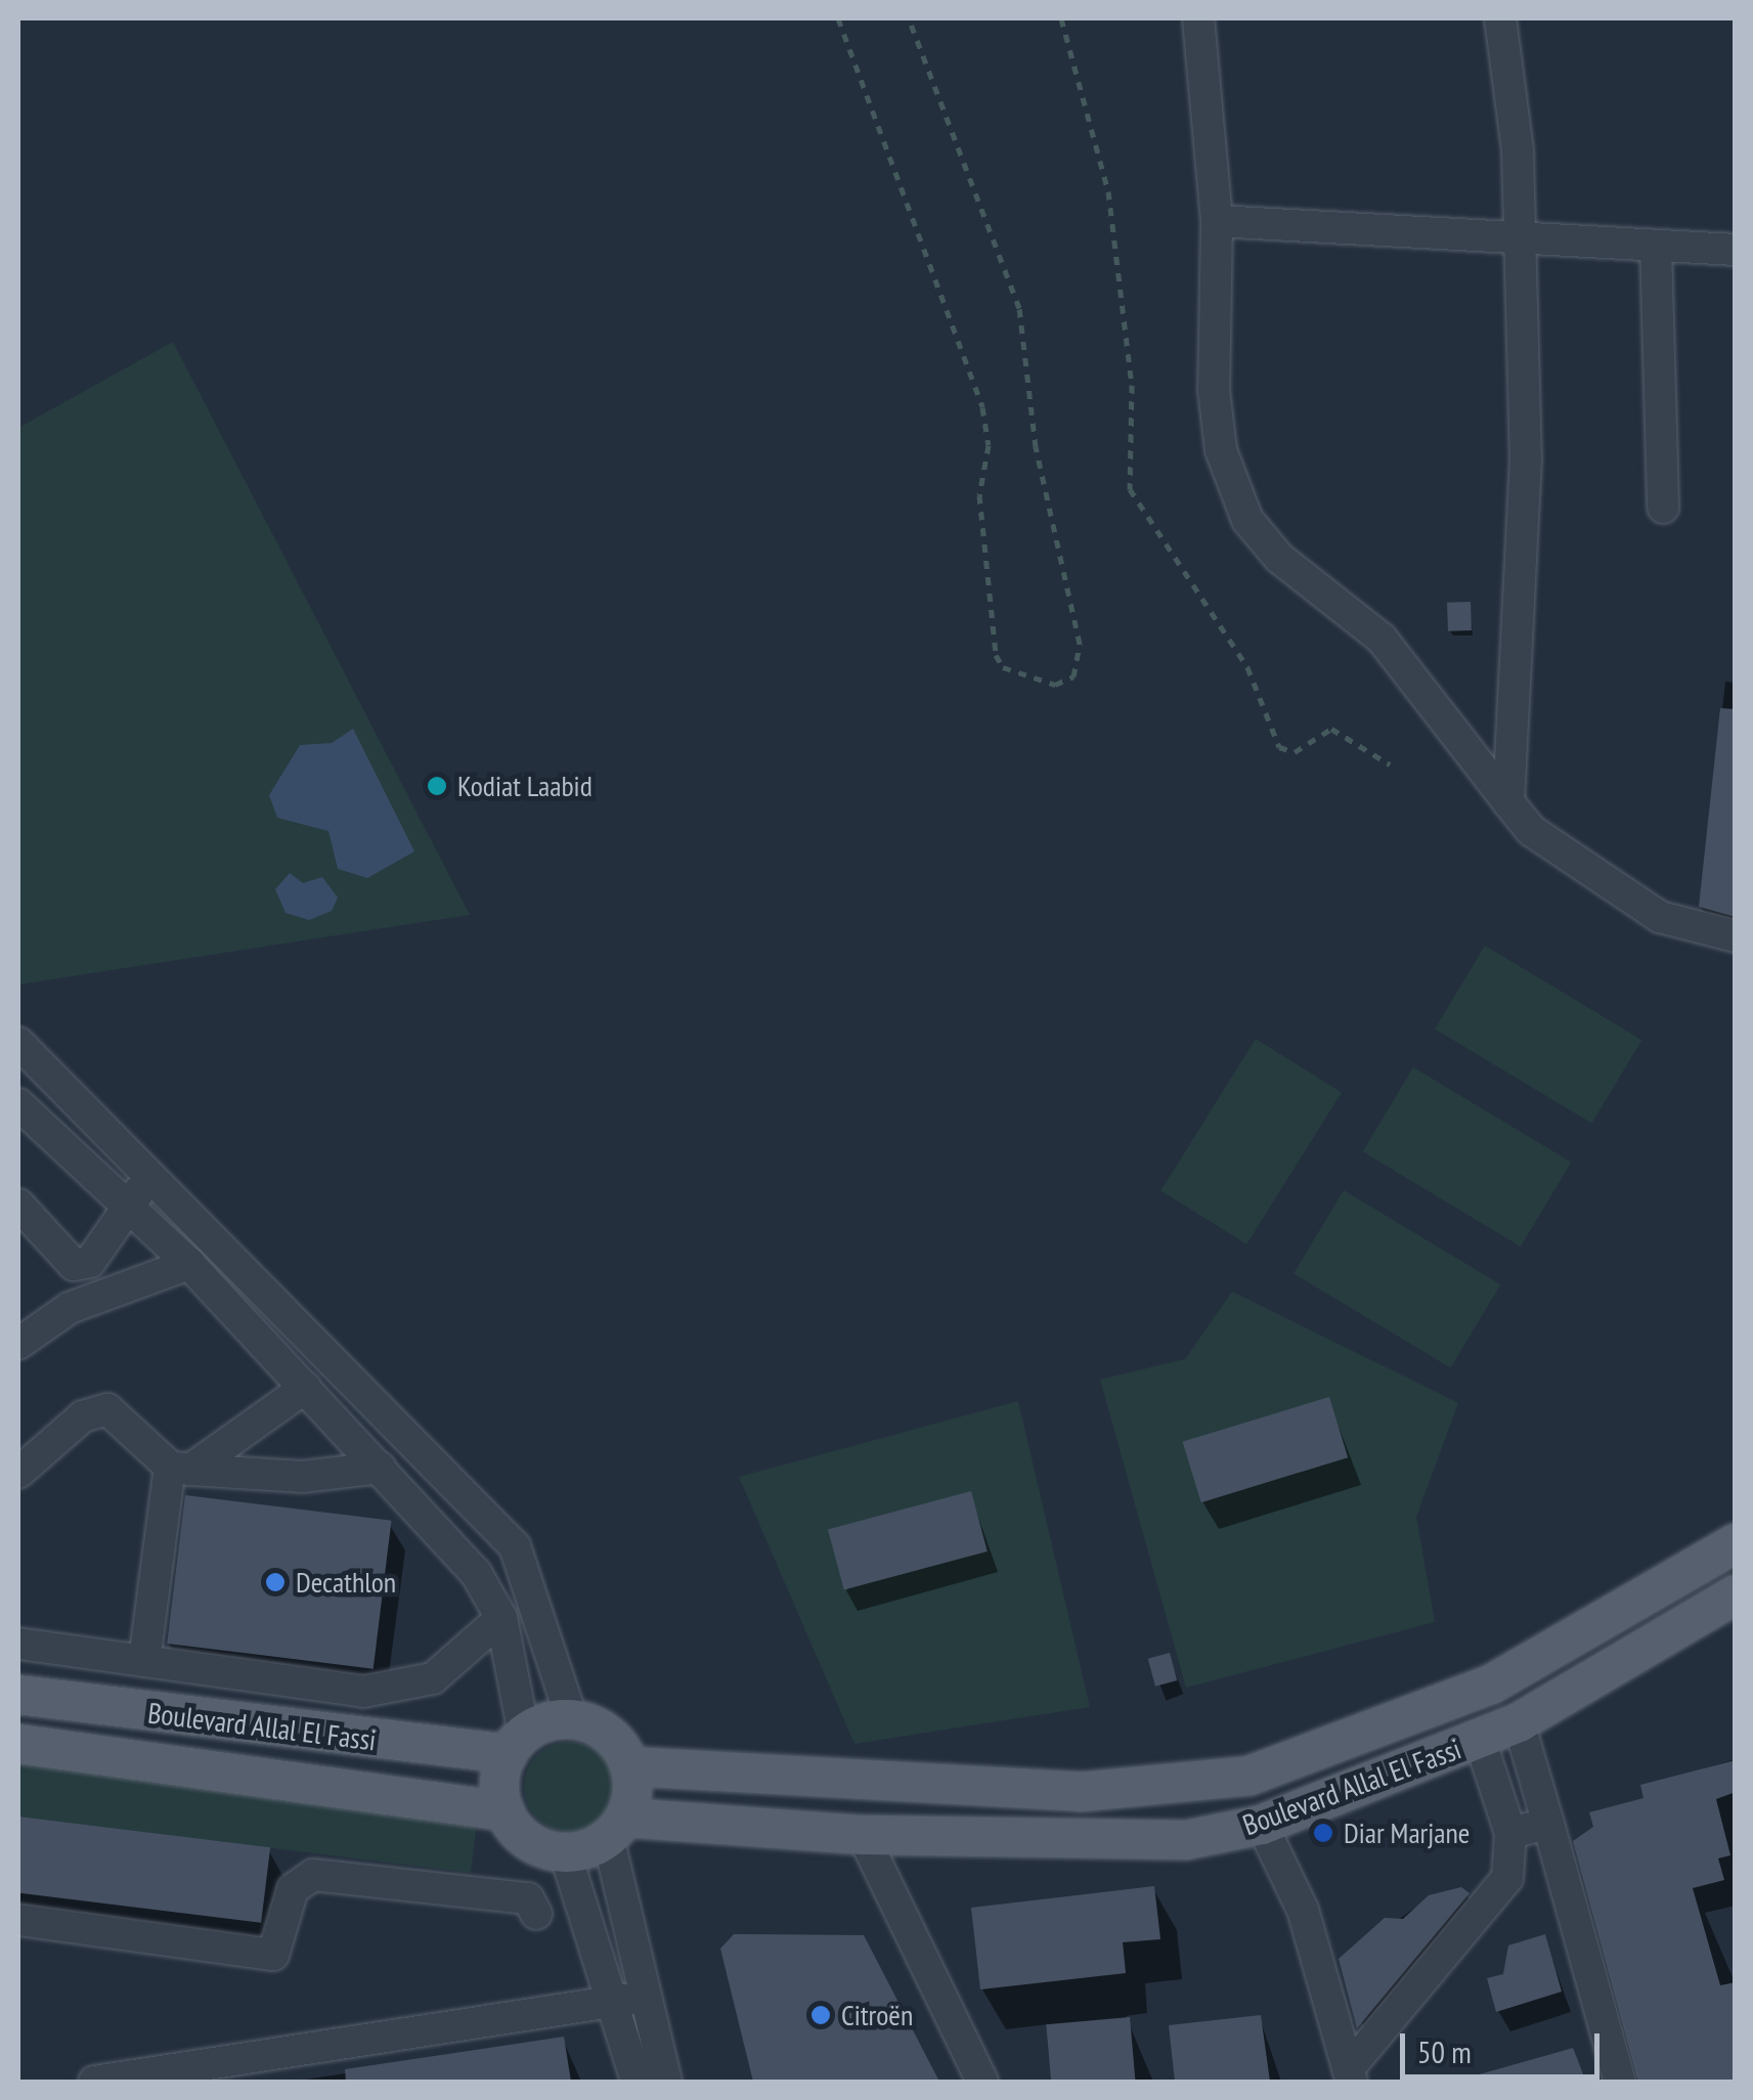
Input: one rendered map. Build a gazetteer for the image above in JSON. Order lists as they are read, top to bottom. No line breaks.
{"streets":{"main road":["Boulevard Allal El Fassi"]},"places":["Kodiat Laabid","Decathlon","Diar Marjane","Citroën"],"scale_bar":"50 m"}
